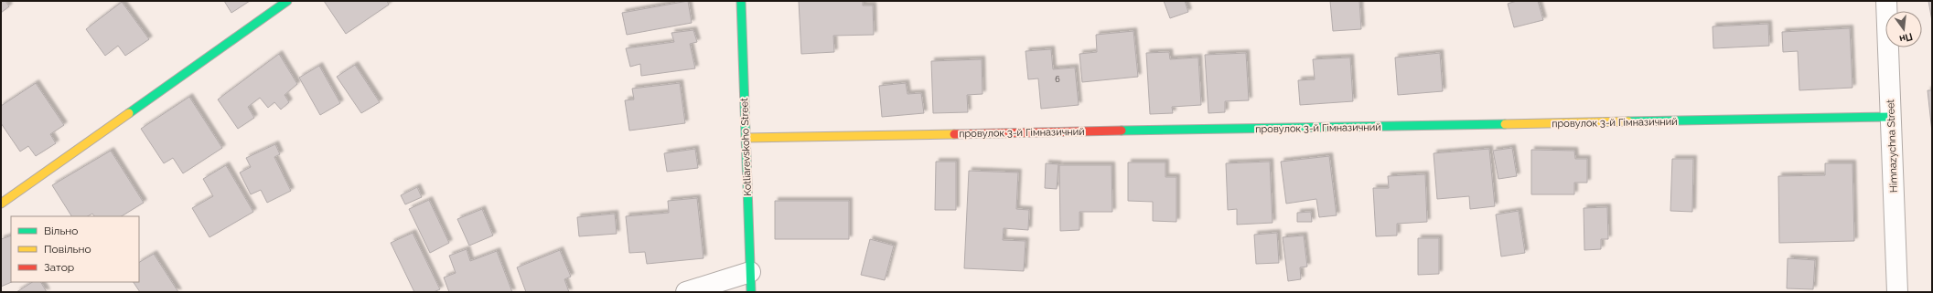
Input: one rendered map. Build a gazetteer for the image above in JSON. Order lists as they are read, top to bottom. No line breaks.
{"streets":{"street":["провулок 3-й Гімназичний","Himnazychna Street","Kotliarevskoho Street"]},"crossings":[["провулок 3-й Гімназичний","Himnazychna Street"],["провулок 3-й Гімназичний","Kotliarevskoho Street"]],"house_numbers":["6"],"legend":["Вільно","Повільно","Затор"],"north":"bottom"}
